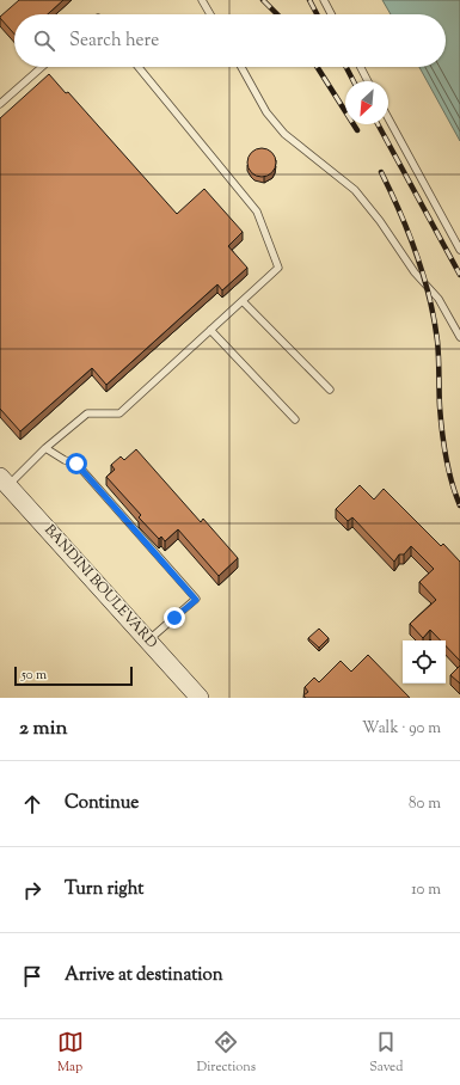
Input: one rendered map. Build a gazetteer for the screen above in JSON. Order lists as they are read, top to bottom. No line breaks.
{"streets":{"main road":["BANDINI BOULEVARD"]},"scale_bar":"50 m","north":"bottom left","page":{"search":"Search here","scale":"50 m","heading":["2 min","Walk · 90 m"],"list":[["Continue","80 m"],["Turn right","10 m"],"Arrive at destination"],"nav":["Map","Directions","Saved"]}}
